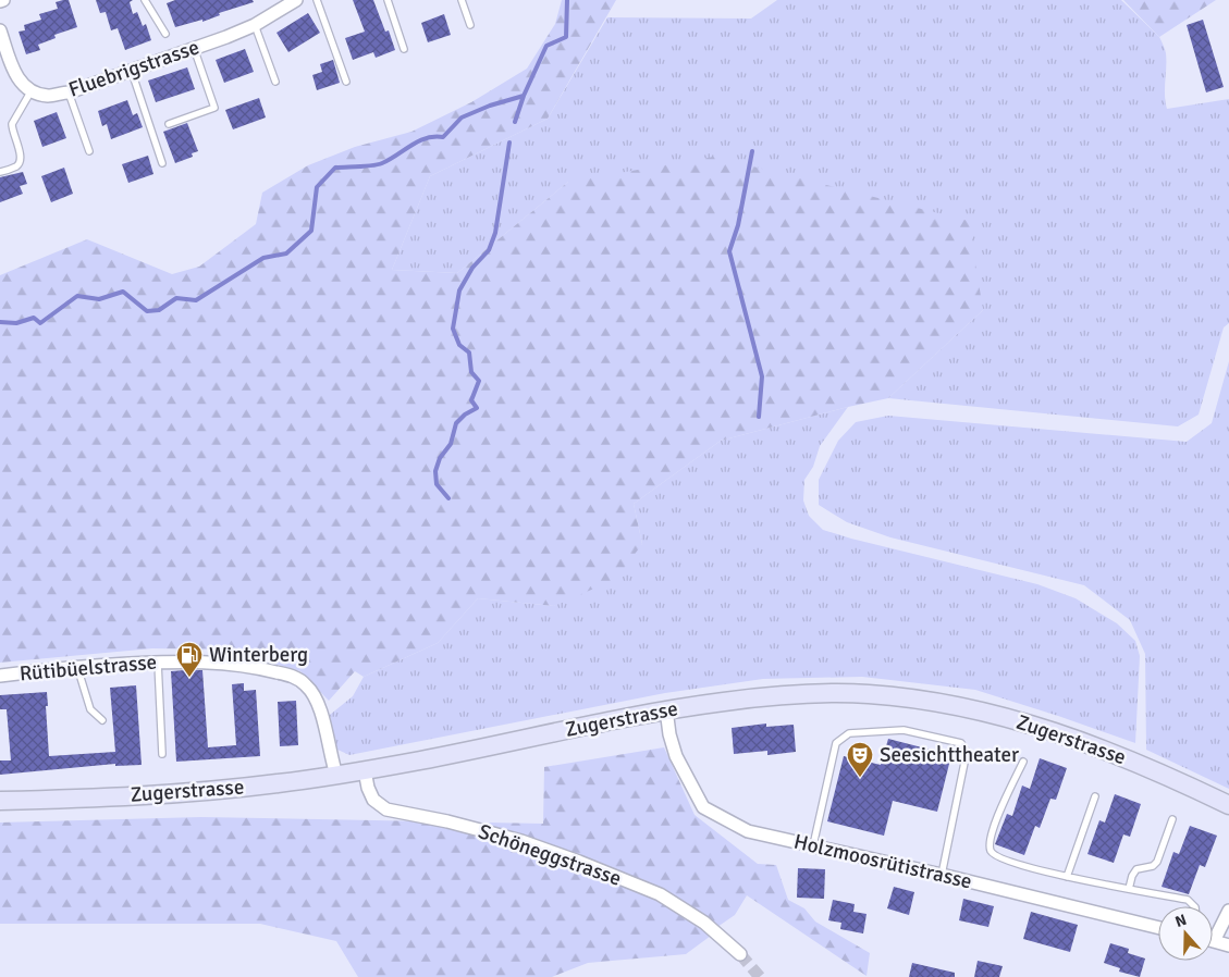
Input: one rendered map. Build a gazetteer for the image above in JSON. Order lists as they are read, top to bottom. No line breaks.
{"streets":{"main road":["Zugerstrasse"],"street":["Fluebrigstrasse","Rütibüelstrasse","Schöneggstrasse","Holzmoosrütistrasse"]},"crossings":[["Rütibüelstrasse","Zugerstrasse"],["Zugerstrasse","Schöneggstrasse"],["Zugerstrasse","Holzmoosrütistrasse"]],"places":{"fuel station":["Winterberg"],"theatre":["Seesichttheater"]},"north":"top"}
